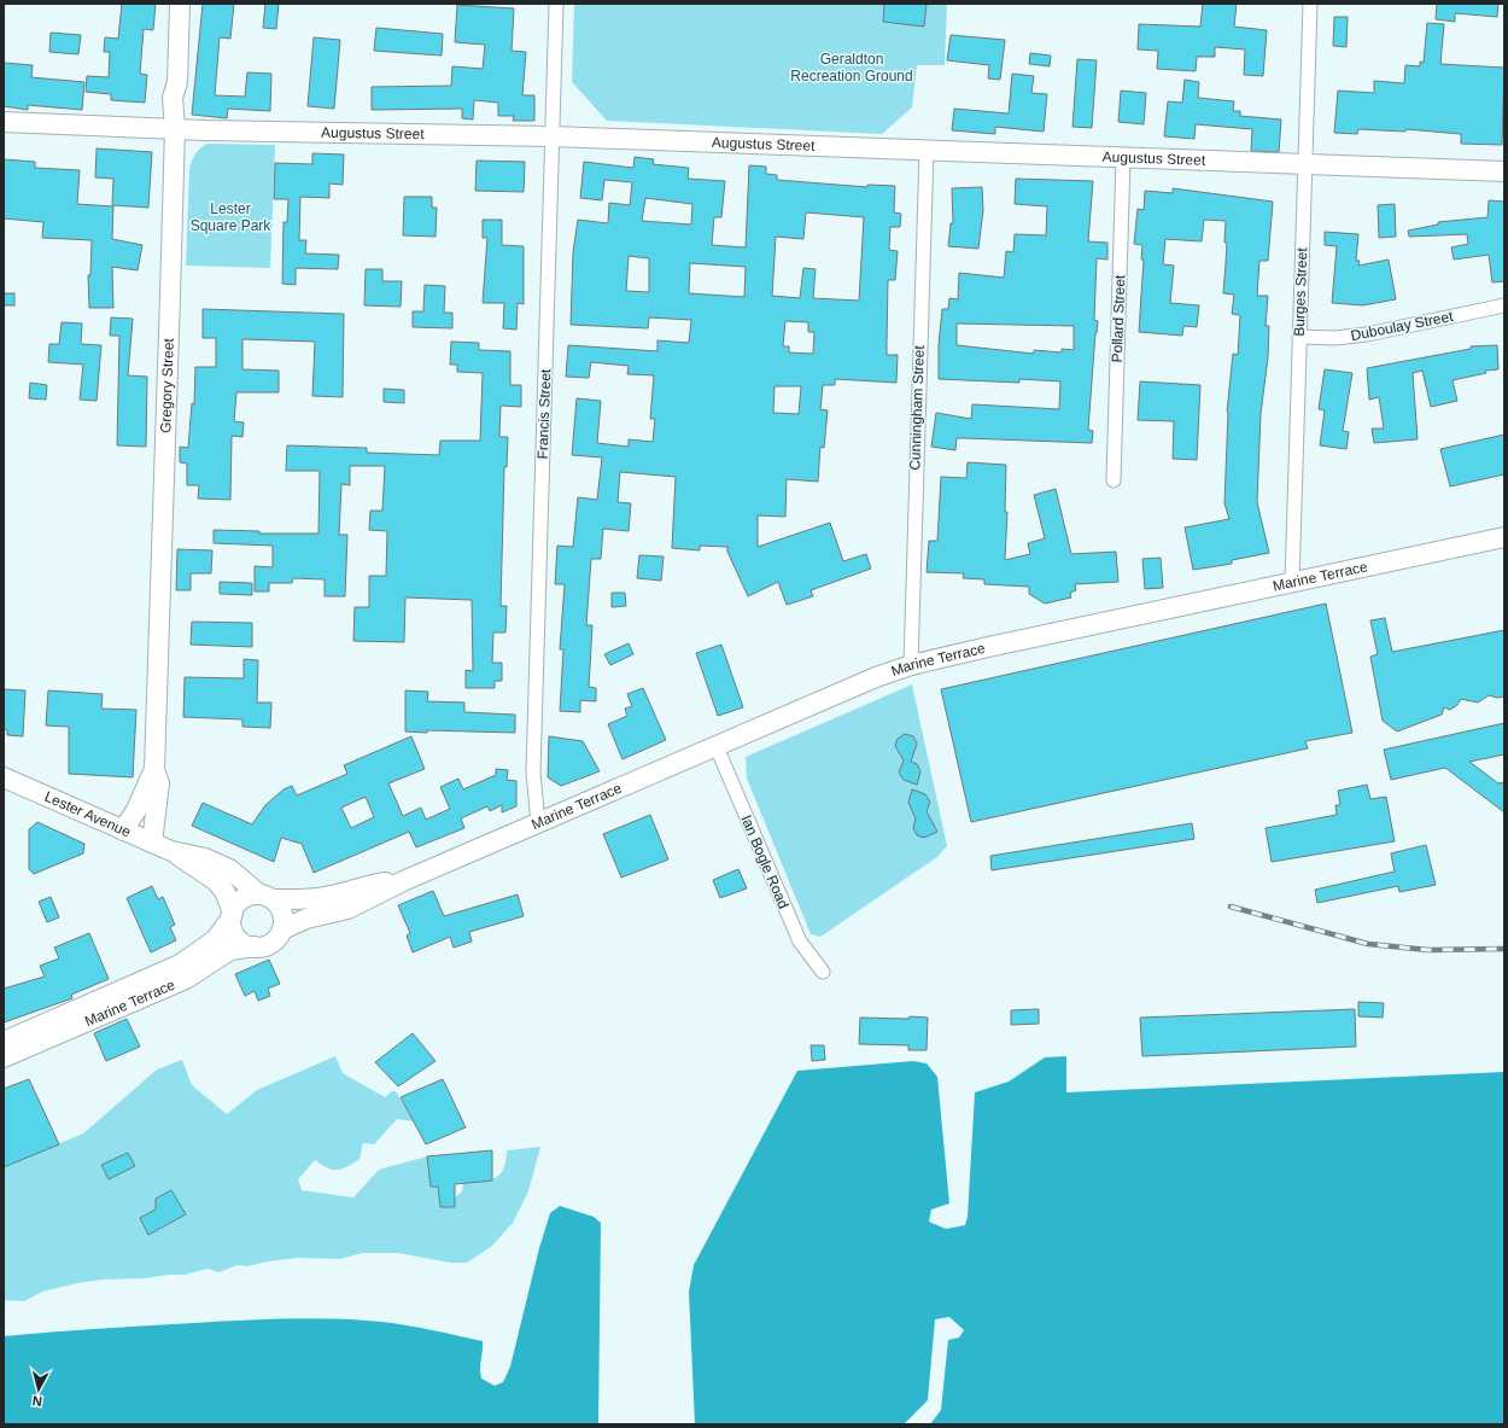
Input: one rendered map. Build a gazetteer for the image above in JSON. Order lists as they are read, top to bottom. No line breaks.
{"streets":{"street":["Augustus Street","Burges Street","Pollard Street","Duboulay Street","Gregory Street","Cunningham Street","Francis Street","Marine Terrace","Lester Avenue","Ian Bogle Road"]},"crossings":[["Augustus Street","Burges Street"],["Augustus Street","Pollard Street"],["Augustus Street","Gregory Street"],["Augustus Street","Cunningham Street"],["Augustus Street","Francis Street"],["Burges Street","Duboulay Street"],["Burges Street","Marine Terrace"],["Gregory Street","Lester Avenue"],["Cunningham Street","Marine Terrace"],["Francis Street","Marine Terrace"],["Marine Terrace","Lester Avenue"],["Marine Terrace","Ian Bogle Road"]],"parks":["Geraldton Recreation Ground","Lester Square Park"],"north":"bottom"}
